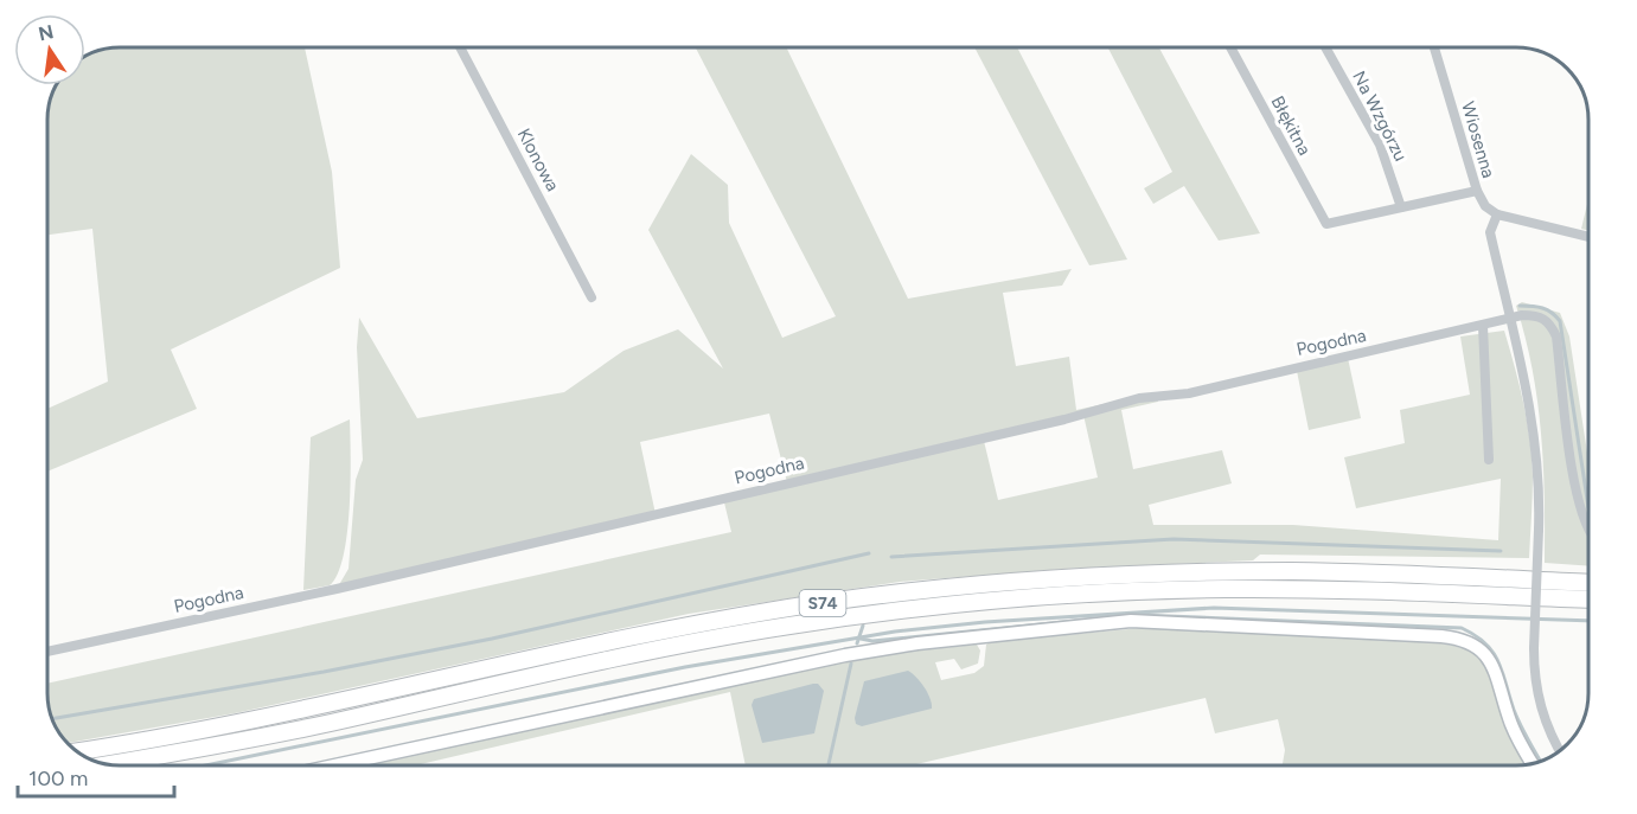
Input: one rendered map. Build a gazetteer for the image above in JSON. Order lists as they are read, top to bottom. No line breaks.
{"streets":{"highway":["S74"],"street":["Na Wzgórzu","Błękitna","Wiosenna","Klonowa","Pogodna"]},"crossings":[["Na Wzgórzu","Błękitna"]],"scale_bar":"100 m","north":"top"}
